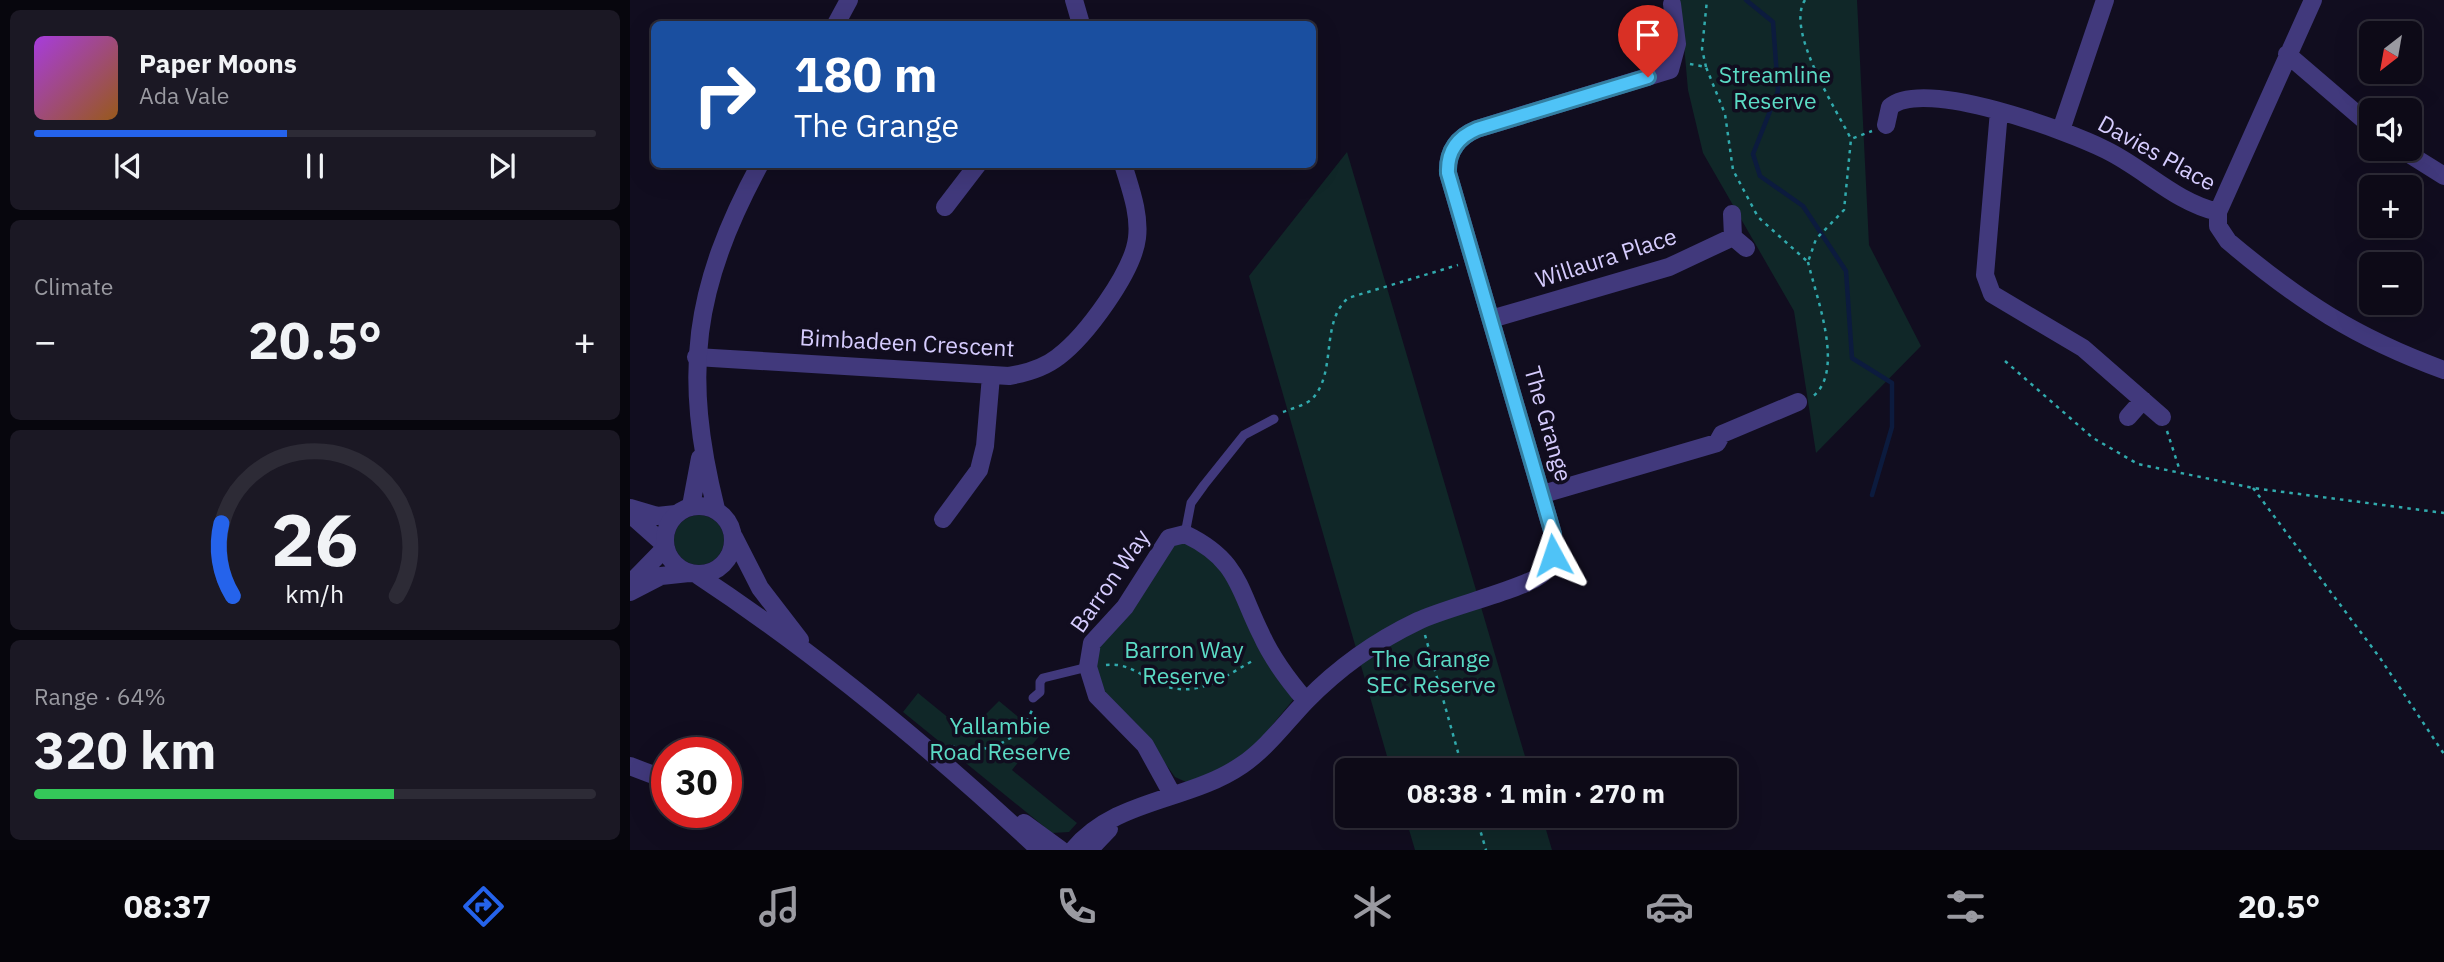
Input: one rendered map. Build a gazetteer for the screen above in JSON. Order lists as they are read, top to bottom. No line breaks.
{"streets":{"street":["Davies Place","Willaura Place","Bimbadeen Crescent","The Grange","Barron Way"]},"crossings":[["Willaura Place","The Grange"],["The Grange","Barron Way"]],"parks":["Streamline Reserve","Barron Way Reserve","The Grange SEC Reserve","Yallambie Road Reserve"],"north":"bottom left","page":{"map_buttons":["+","−"],"turn":["180 m","The Grange"],"song":["Paper Moons","Ada Vale"],"tile":["Climate",["Range · 64%","320 km"]],"heat":["−","20.5°","+"],"limit":"30","trip":"08:38 · 1 min · 270 m","tabs":["08:37","20.5°"],"gauge":["26","km/h"]}}
